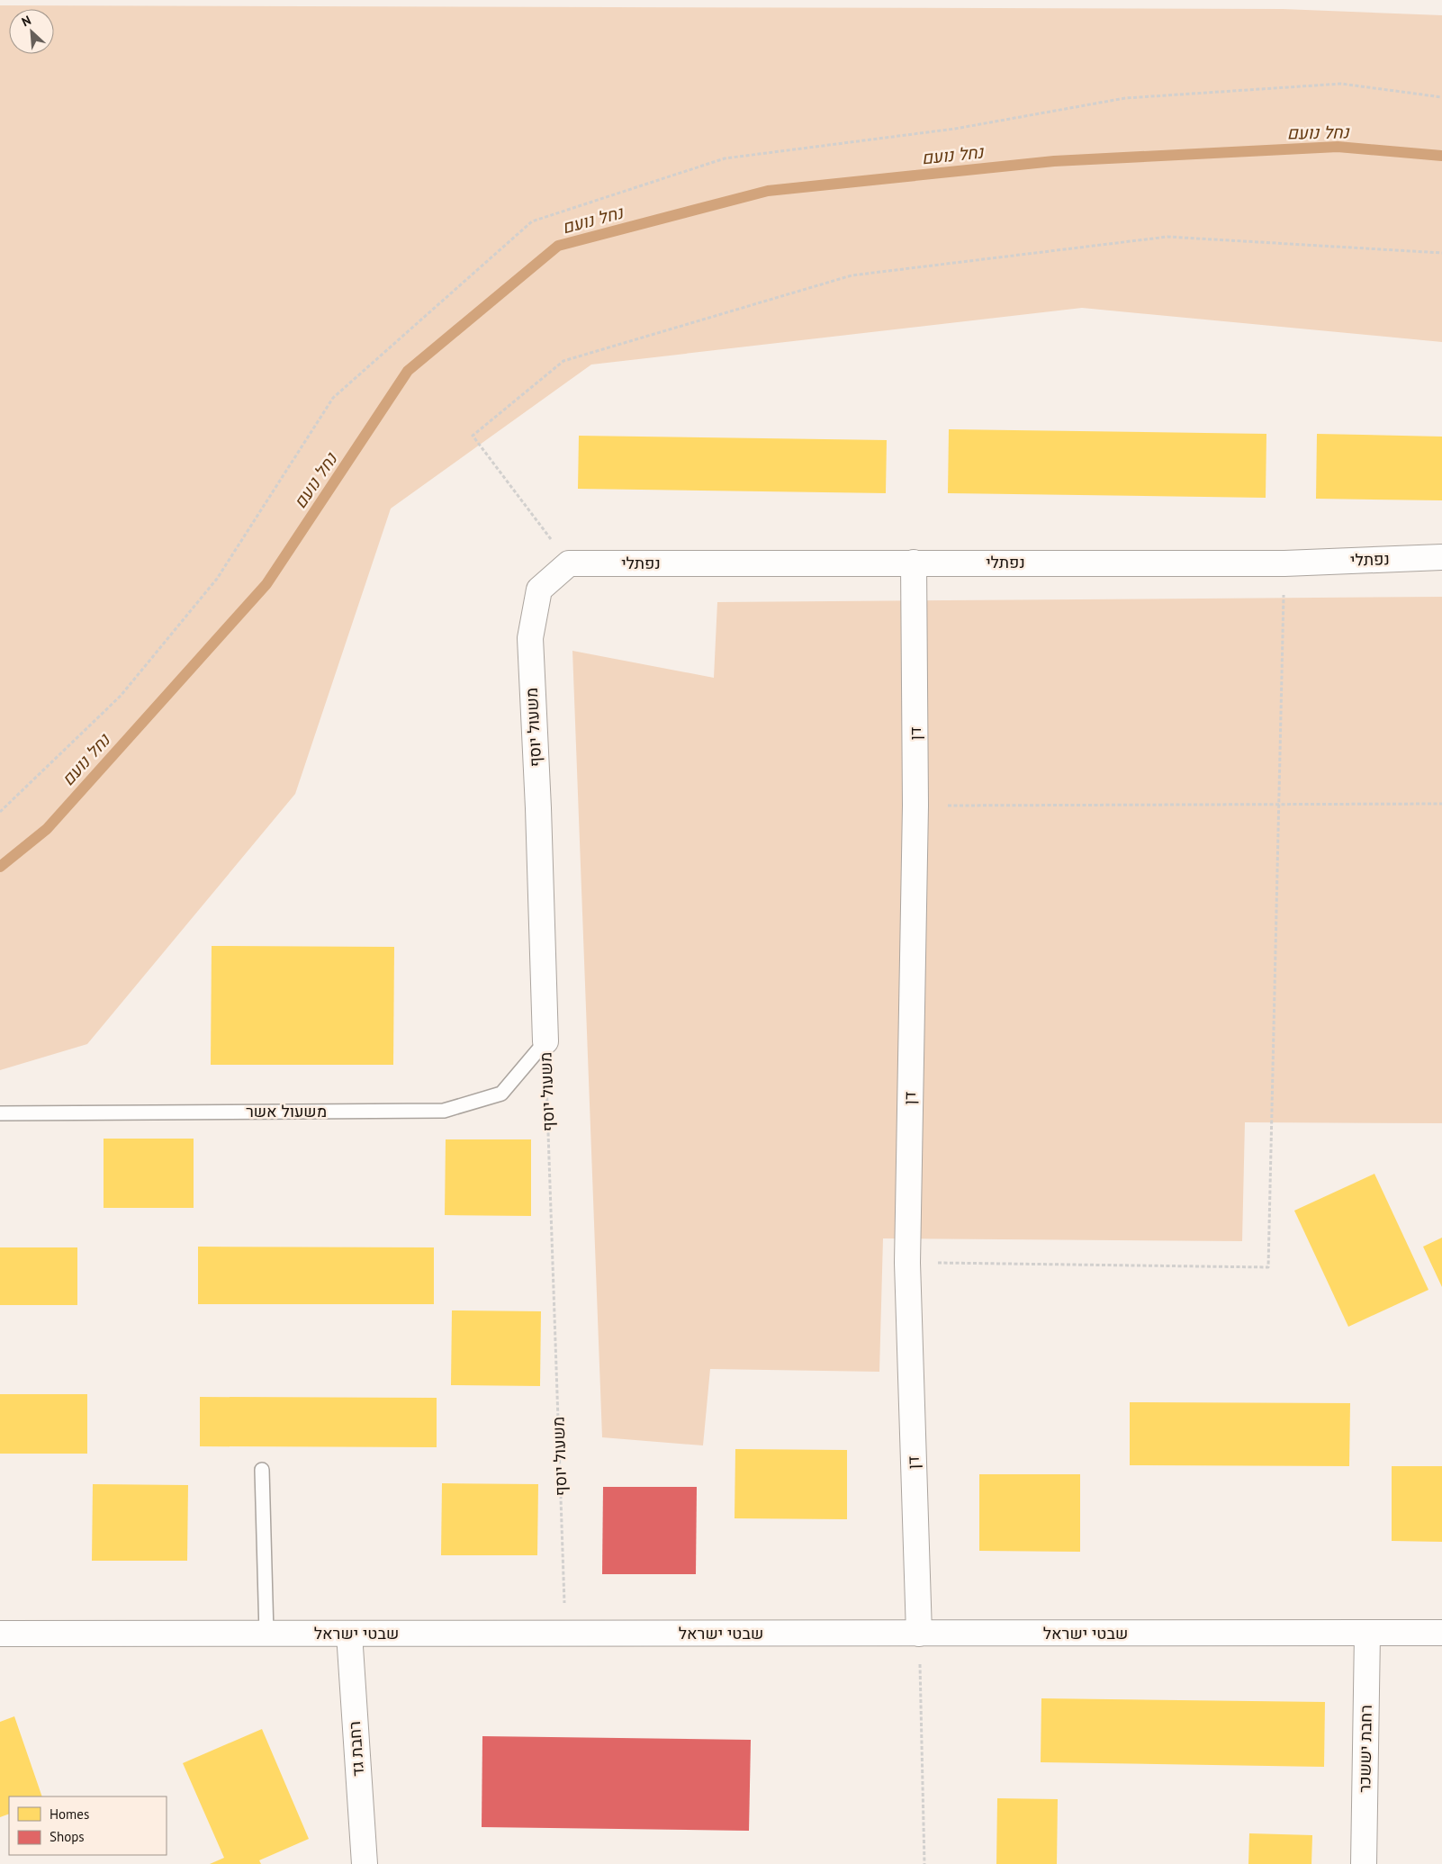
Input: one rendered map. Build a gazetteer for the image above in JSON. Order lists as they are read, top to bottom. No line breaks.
{"streets":{"street":["נפתלי","משעול יוסף","דן","שבטי ישראל","רחבת גד","רחבת יששכר"],"lane":["משעול אשר"]},"crossings":[["נפתלי","משעול יוסף"],["נפתלי","דן"],["משעול יוסף","משעול אשר"],["משעול יוסף","שבטי ישראל"],["דן","שבטי ישראל"],["שבטי ישראל","רחבת גד"],["שבטי ישראל","רחבת יששכר"]],"water":["נחל נועם"],"legend":["Homes","Shops"],"north":"top left"}
